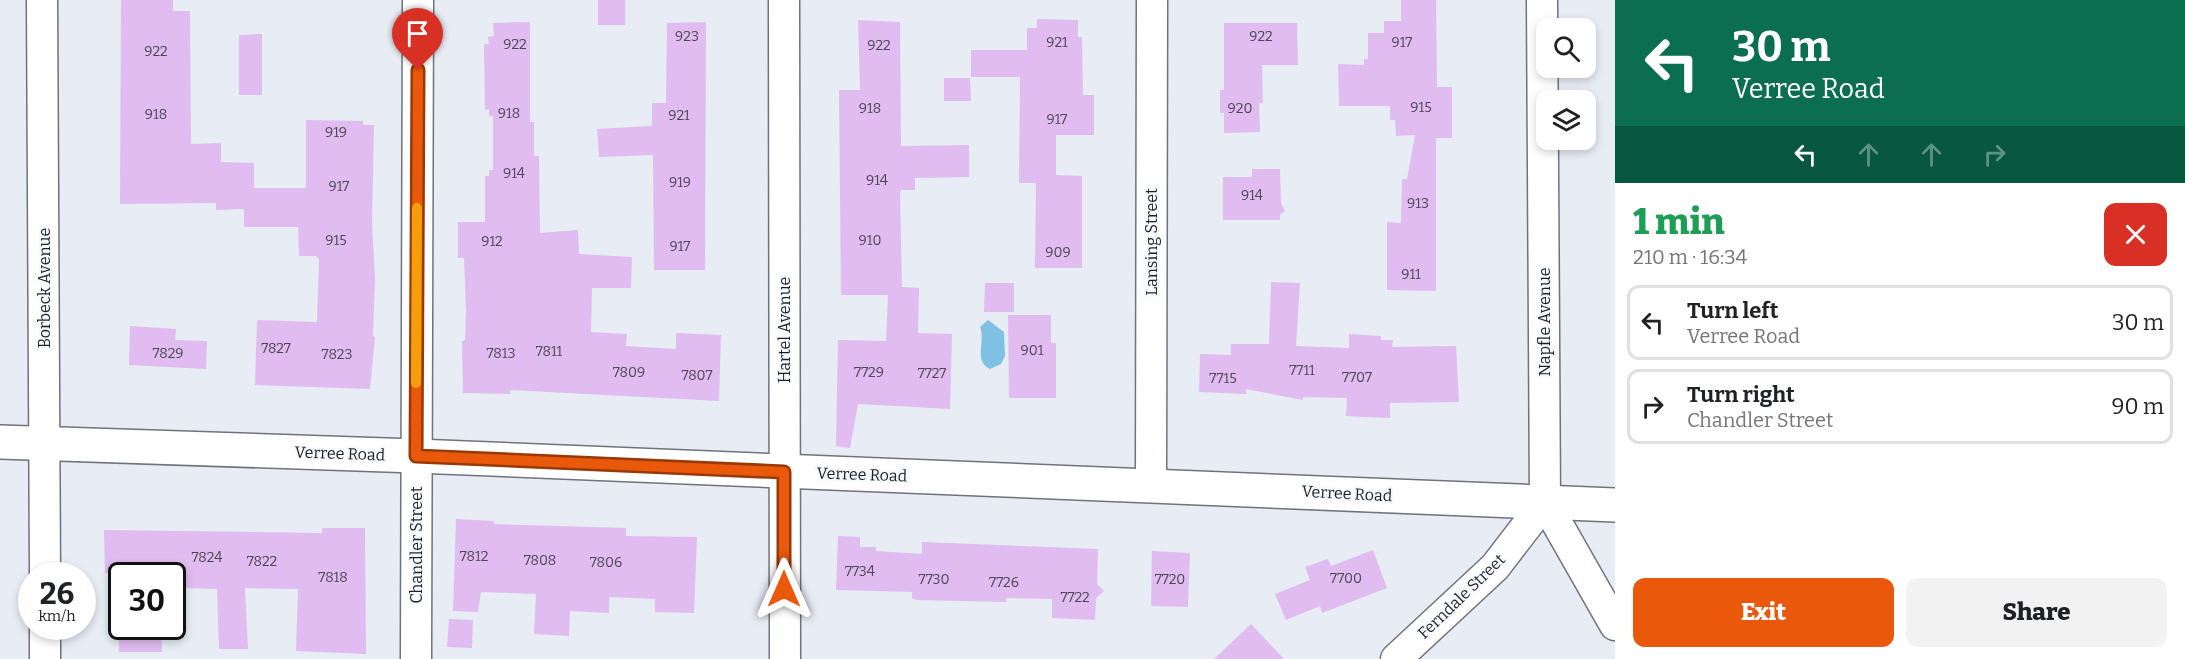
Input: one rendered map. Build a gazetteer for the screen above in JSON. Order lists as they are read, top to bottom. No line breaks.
{"streets":{"main road":["Verree Road"],"street":["Lansing Street","Borbeck Avenue","Napfle Avenue","Hartel Avenue","Chandler Street","Ferndale Street"]},"crossings":[["Lansing Street","Verree Road"],["Borbeck Avenue","Verree Road"],["Napfle Avenue","Verree Road"],["Napfle Avenue","Ferndale Street"],["Hartel Avenue","Verree Road"],["Verree Road","Chandler Street"],["Verree Road","Ferndale Street"]],"house_numbers":["923","922","921","917","922","922","922","915","918","920","918","918","921","917","919","914","914","919","917","914","913","915","910","912","917","909","911","7827","901","7811","7829","7813","7823","7711","7809","7729","7727","7807","7707","7715","7812","7824","7808","7822","7806","7734","7818","7700","7730","7720","7726","7722"],"page":{"turn":["30 m","Verree Road"],"heading":["1 min","210 m · 16:34"],"list":[{"name":"Turn left","note":"Verree Road","value":"30 m"},{"name":"Turn right","note":"Chandler Street","value":"90 m"}],"speed":"26 km/h","limit":"30","buttons":["Exit","Share"]}}
